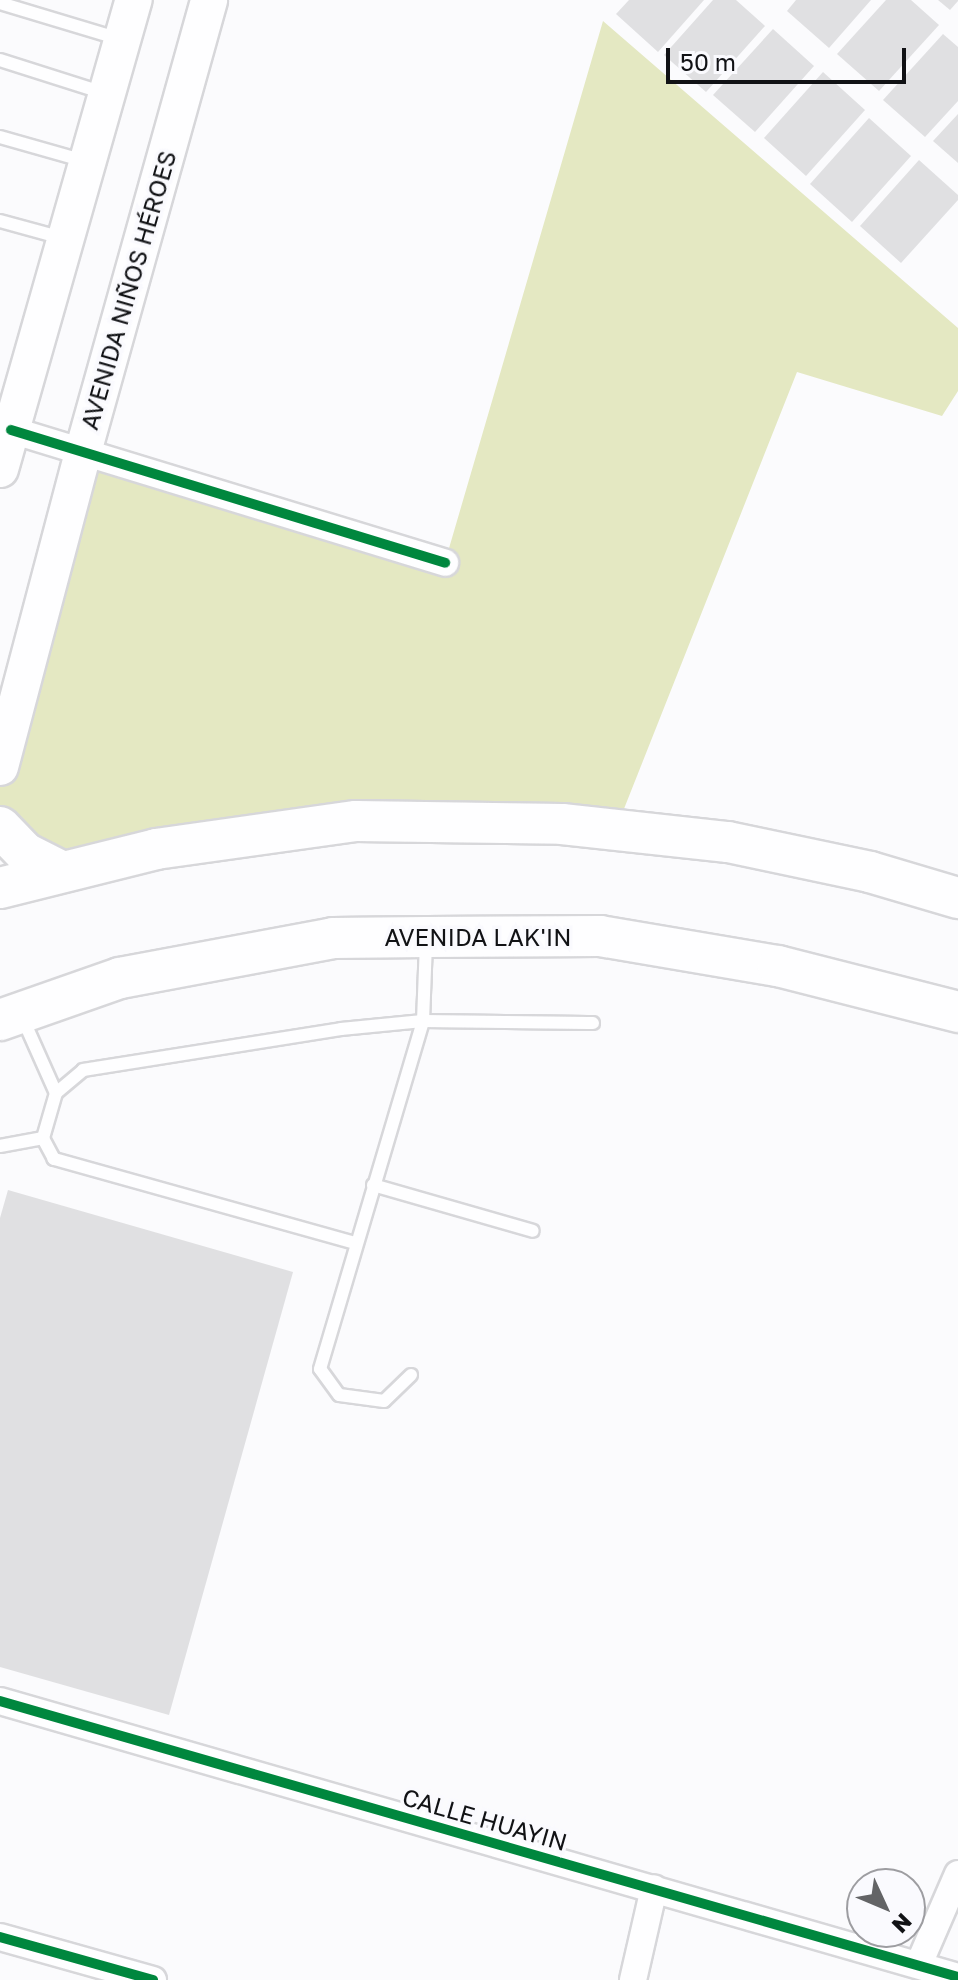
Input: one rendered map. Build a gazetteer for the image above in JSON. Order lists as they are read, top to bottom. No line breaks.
{"streets":{"main road":["AVENIDA NIÑOS HÉROES","AVENIDA LAK'IN"],"street":["CALLE HUAYIN"]},"scale_bar":"50 m","north":"bottom right"}
